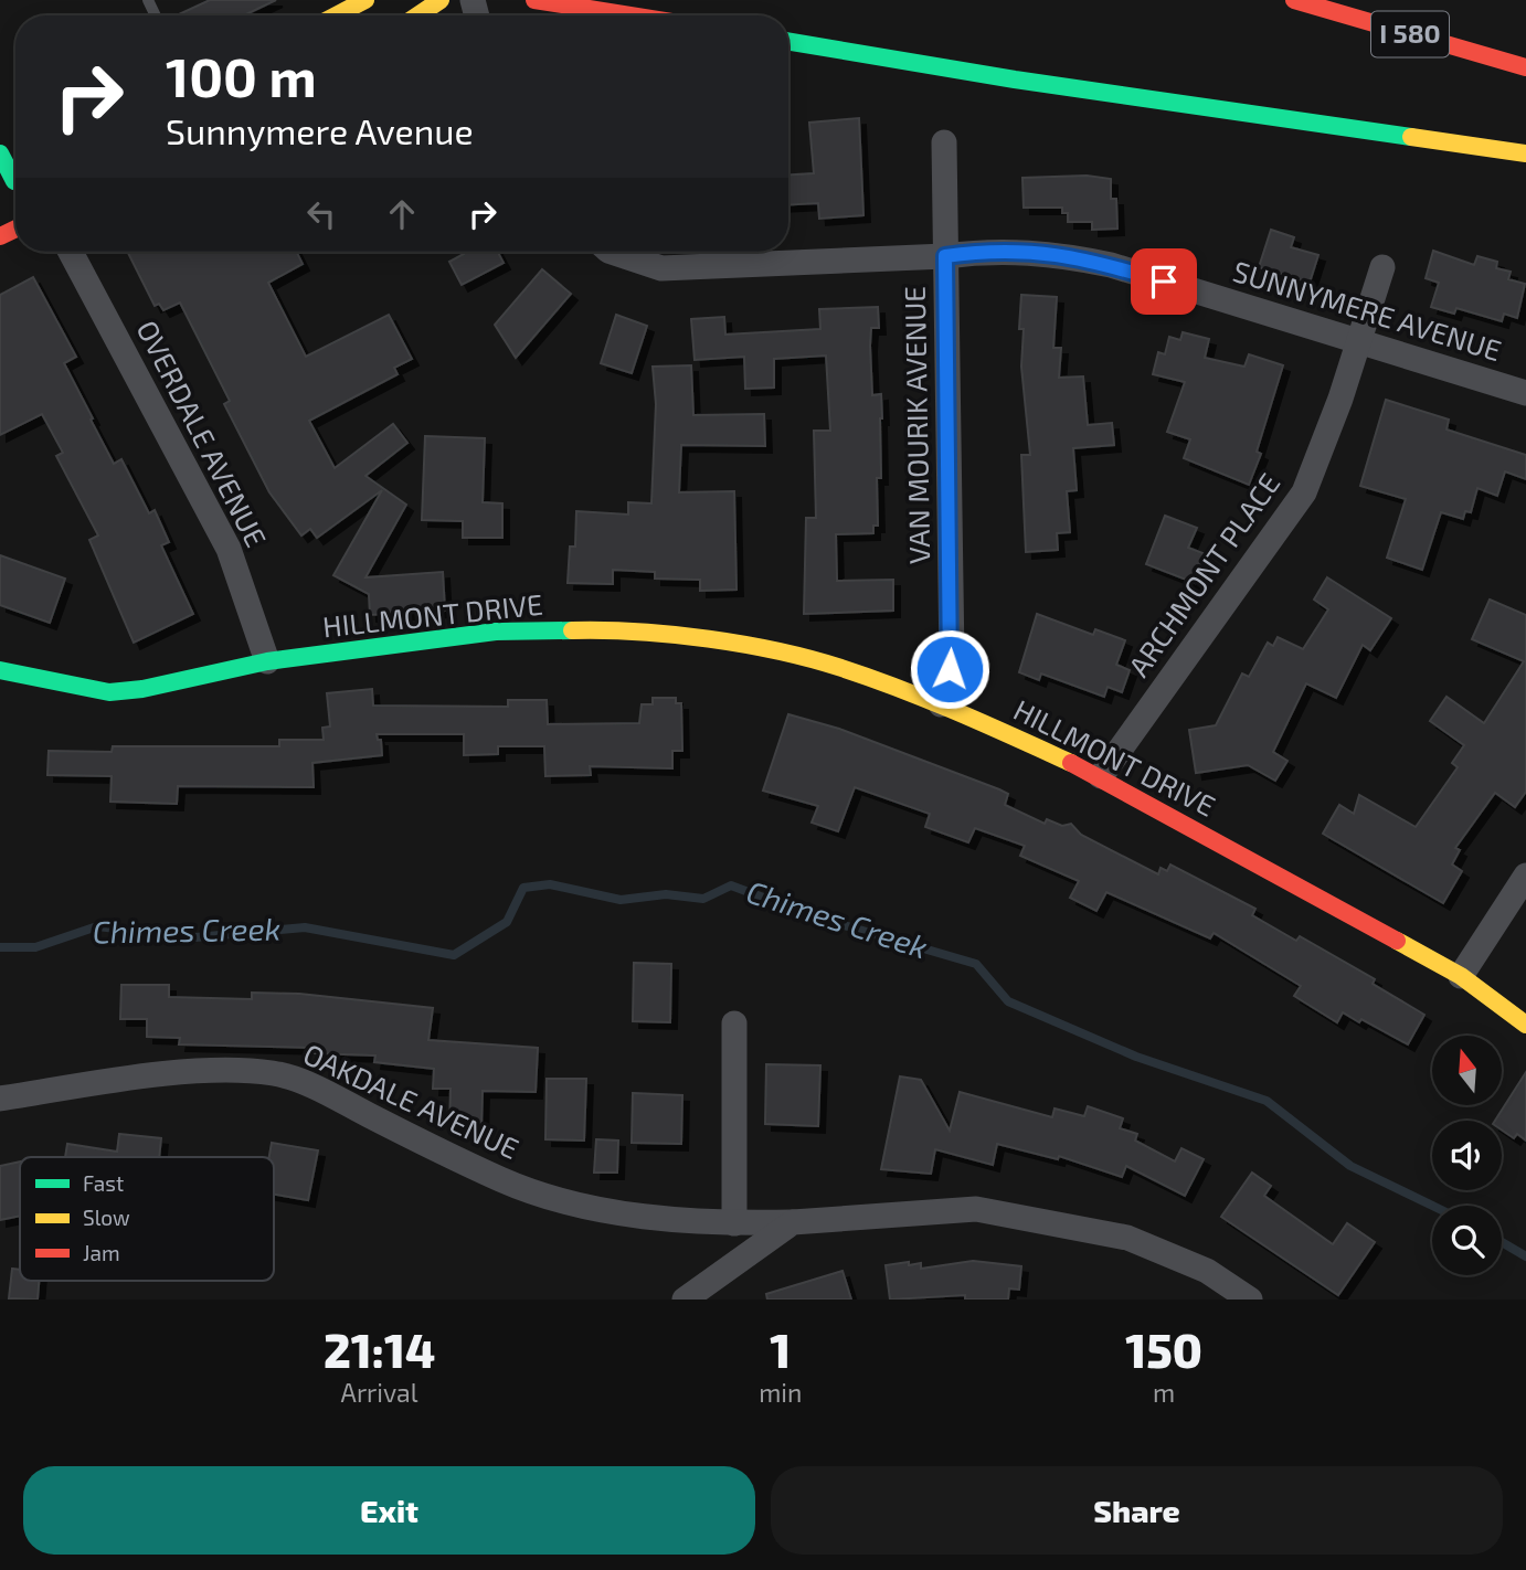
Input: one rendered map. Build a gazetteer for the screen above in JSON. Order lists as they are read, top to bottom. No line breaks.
{"streets":{"main road":["I 580","HILLMONT DRIVE"],"street":["SUNNYMERE AVENUE","VAN MOURIK AVENUE","OVERDALE AVENUE","ARCHMONT PLACE","OAKDALE AVENUE"]},"crossings":[["SUNNYMERE AVENUE","VAN MOURIK AVENUE"],["SUNNYMERE AVENUE","ARCHMONT PLACE"],["VAN MOURIK AVENUE","HILLMONT DRIVE"],["OVERDALE AVENUE","HILLMONT DRIVE"],["ARCHMONT PLACE","HILLMONT DRIVE"]],"water":["Chimes Creek"],"legend":["Fast","Slow","Jam"],"north":"top","page":{"turn":["100 m","Sunnymere Avenue"],"eta":["21:14","Arrival","1","min","150","m"],"buttons":["Exit","Share"]}}
